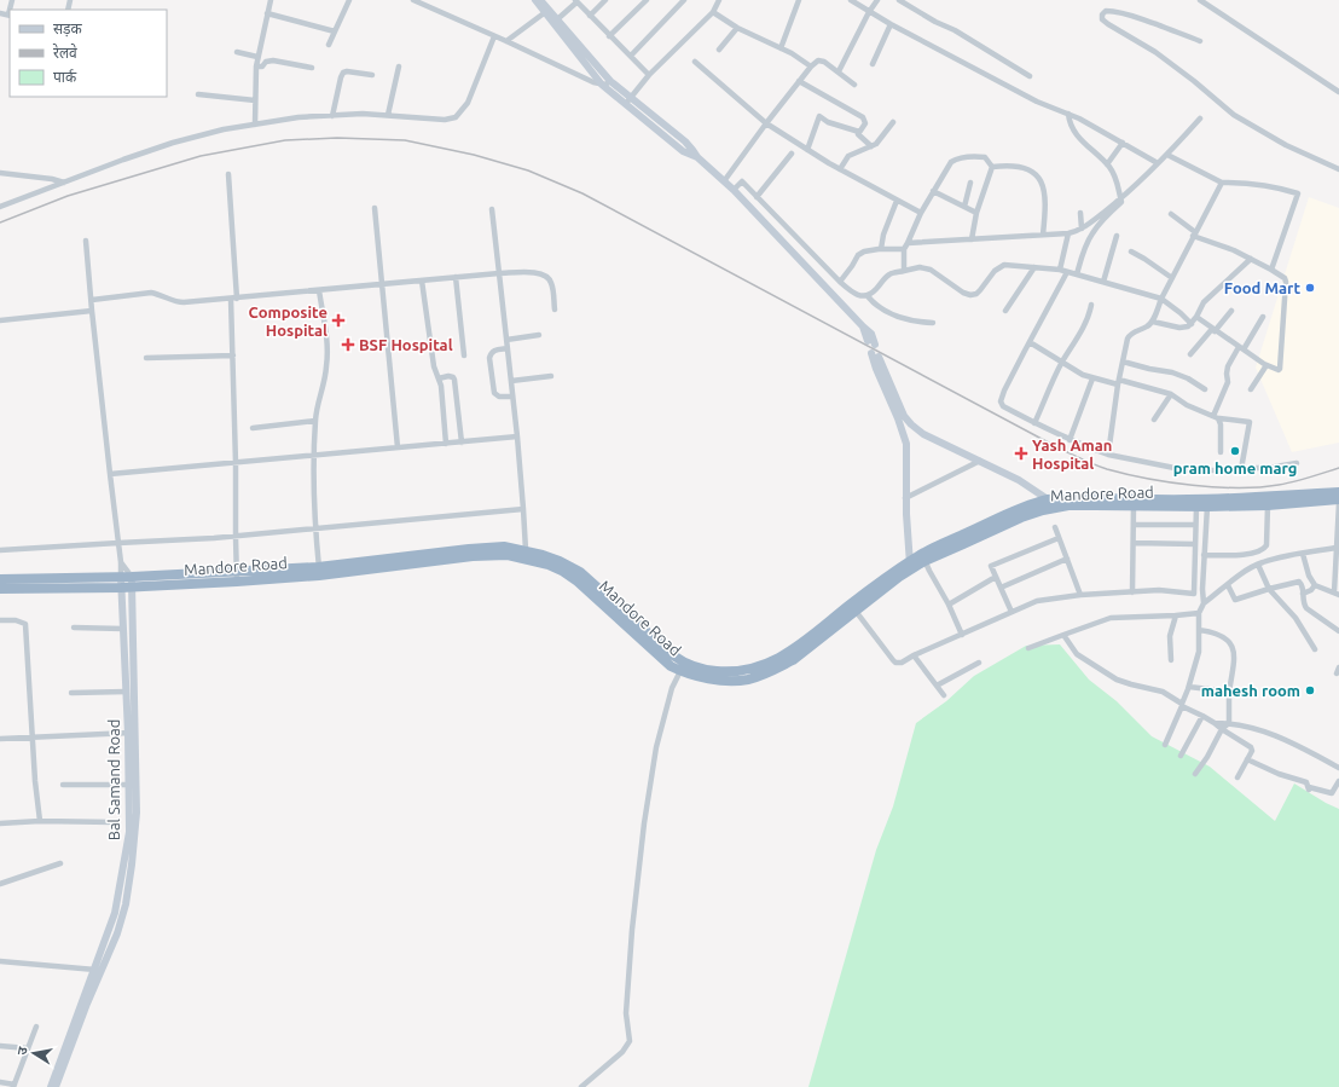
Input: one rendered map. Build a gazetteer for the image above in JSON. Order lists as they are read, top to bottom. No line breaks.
{"streets":{"highway":["Mandore Road"],"main road":["Bal Samand Road"]},"crossings":[["Mandore Road","Bal Samand Road"]],"places":{"other":["Food Mart","pram home marg","mahesh room"],"health":["Composite Hospital","BSF Hospital","Yash Aman Hospital"]},"legend":["सड़क","रेलवे","पार्क"],"north":"left"}
